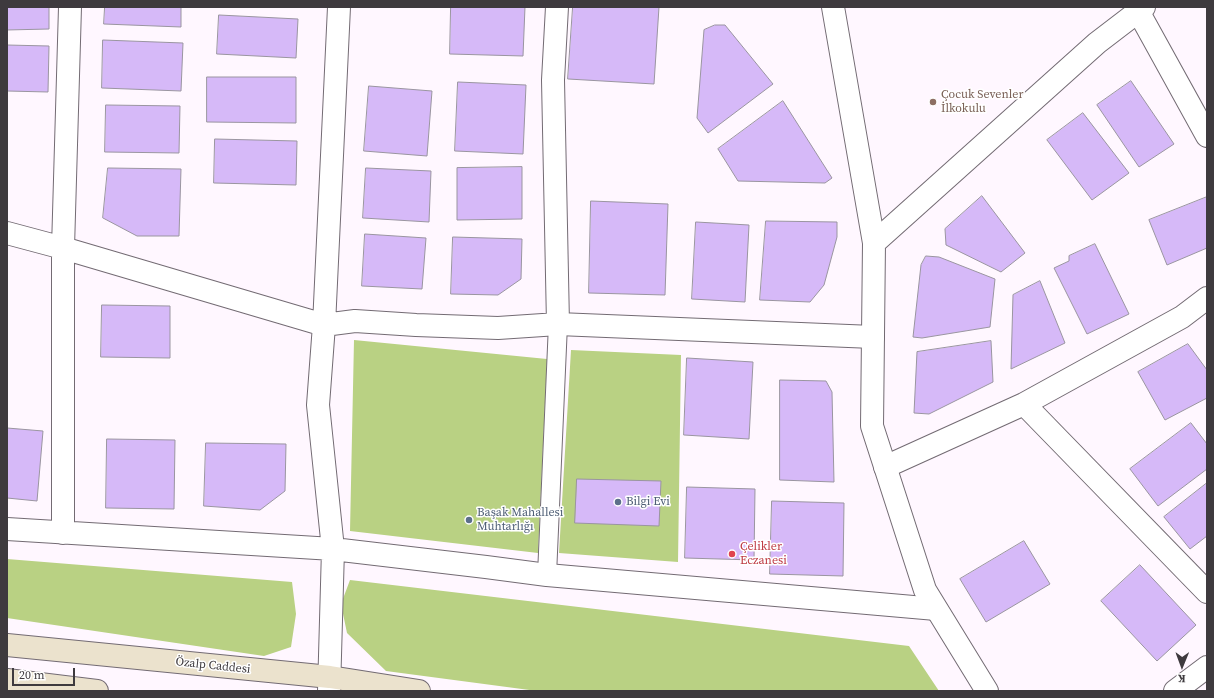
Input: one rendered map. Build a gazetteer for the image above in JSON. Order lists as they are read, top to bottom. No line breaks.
{"streets":{"main road":["Özalp Caddesi"]},"places":["Çocuk Sevenler İlkokulu","Bilgi Evi","Başak Mahallesi Muhtarlığı","Çelikler Eczanesi"],"scale_bar":"20 m","north":"bottom"}
